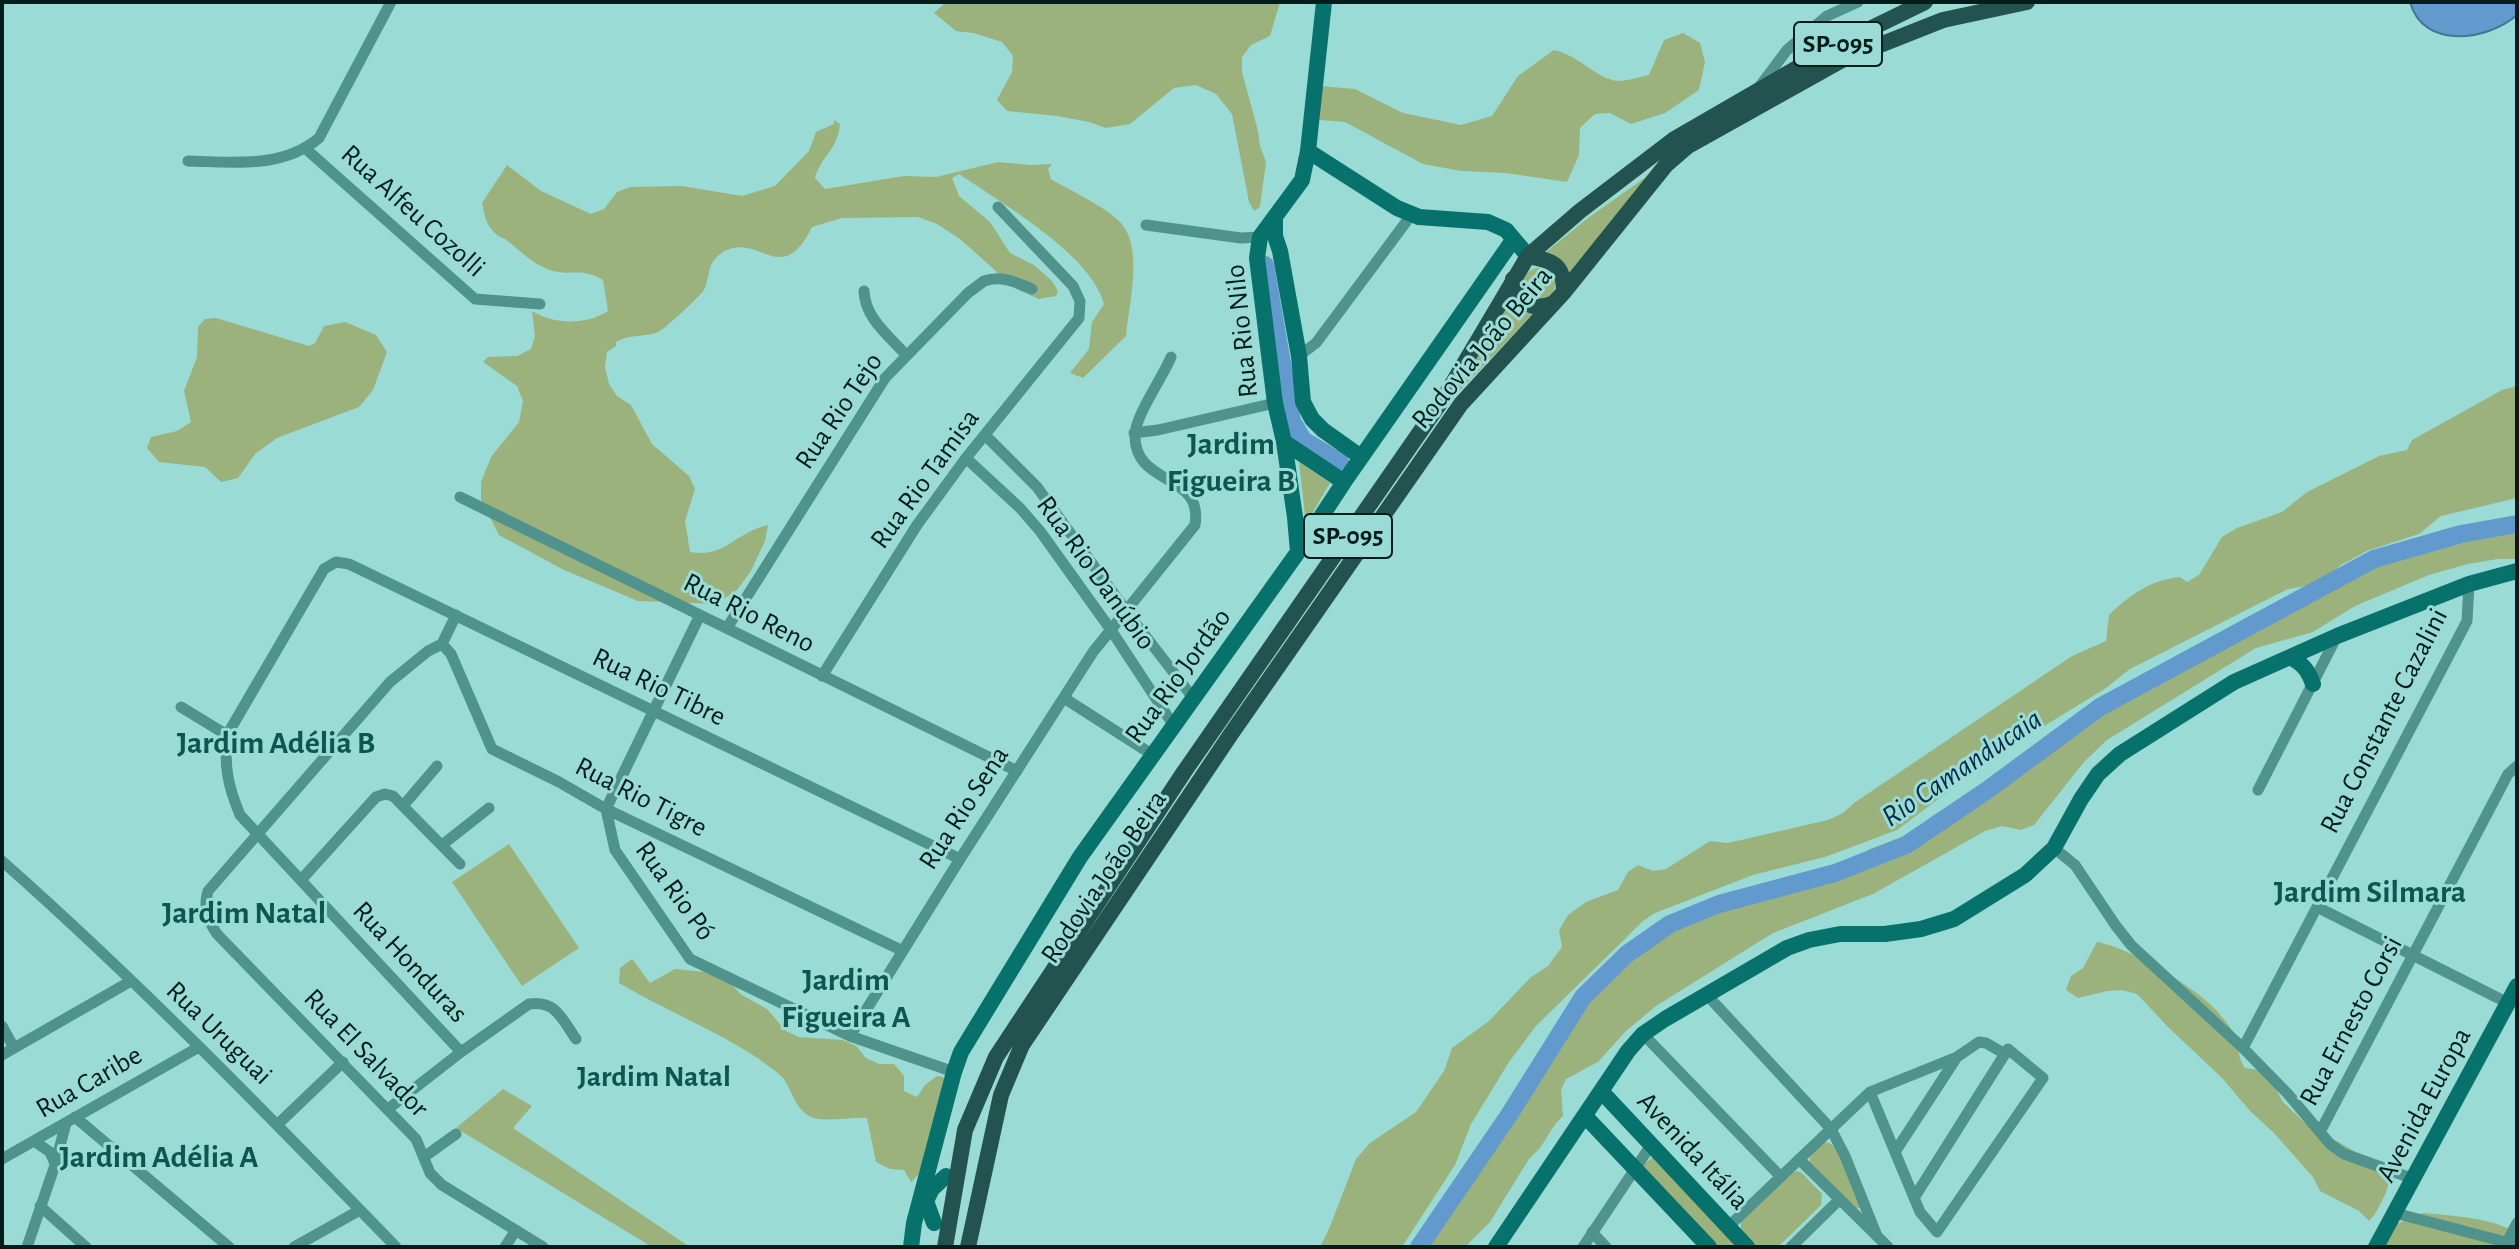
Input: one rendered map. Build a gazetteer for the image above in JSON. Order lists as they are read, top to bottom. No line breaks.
{"streets":{"main road":["SP-095","Rodovia João Beira"],"street":["Rua Alfeu Cozolli","Rua Rio Nilo","Rua Rio Tejo","Rua Rio Tamisa","Rua Rio Danúbio","Rua Rio Reno","Rua Rio Jordão","Rua Rio Tibre","Rua Constante Cazalini","Rua Rio Tigre","Rua Rio Sena","Rua Rio Pó","Rua Honduras","Rua Ernesto Corsi","Rua Uruguai","Rua El Salvador","Rua Caribe","Avenida Europa","Avenida Itália"]},"crossings":[["Rua Rio Nilo","Rua Rio Jordão"],["Rua Rio Tejo","Rua Rio Reno"],["Rua Rio Tamisa","Rua Rio Danúbio"],["Rua Rio Tamisa","Rua Rio Reno"],["Rua Rio Danúbio","Rua Rio Jordão"],["Rua Rio Danúbio","Rua Rio Sena"],["Rua Rio Reno","Rua Rio Sena"],["Rua Rio Jordão","Rua Rio Pó"],["Rua Rio Tibre","Rua Rio Sena"],["Rua Rio Tibre","Rua Honduras"],["Rua Rio Tigre","Rua Rio Sena"],["Rua Rio Tigre","Rua Rio Pó"],["Rua Rio Sena","Rua Rio Pó"],["Rua Honduras","Rua El Salvador"],["Rua Uruguai","Rua Caribe"]],"districts":["Jardim Figueira B","Jardim Adélia B","Jardim Silmara","Jardim Natal","Jardim Figueira A","Jardim Natal","Jardim Adélia A"],"water":["Rio Camanducaia"]}
